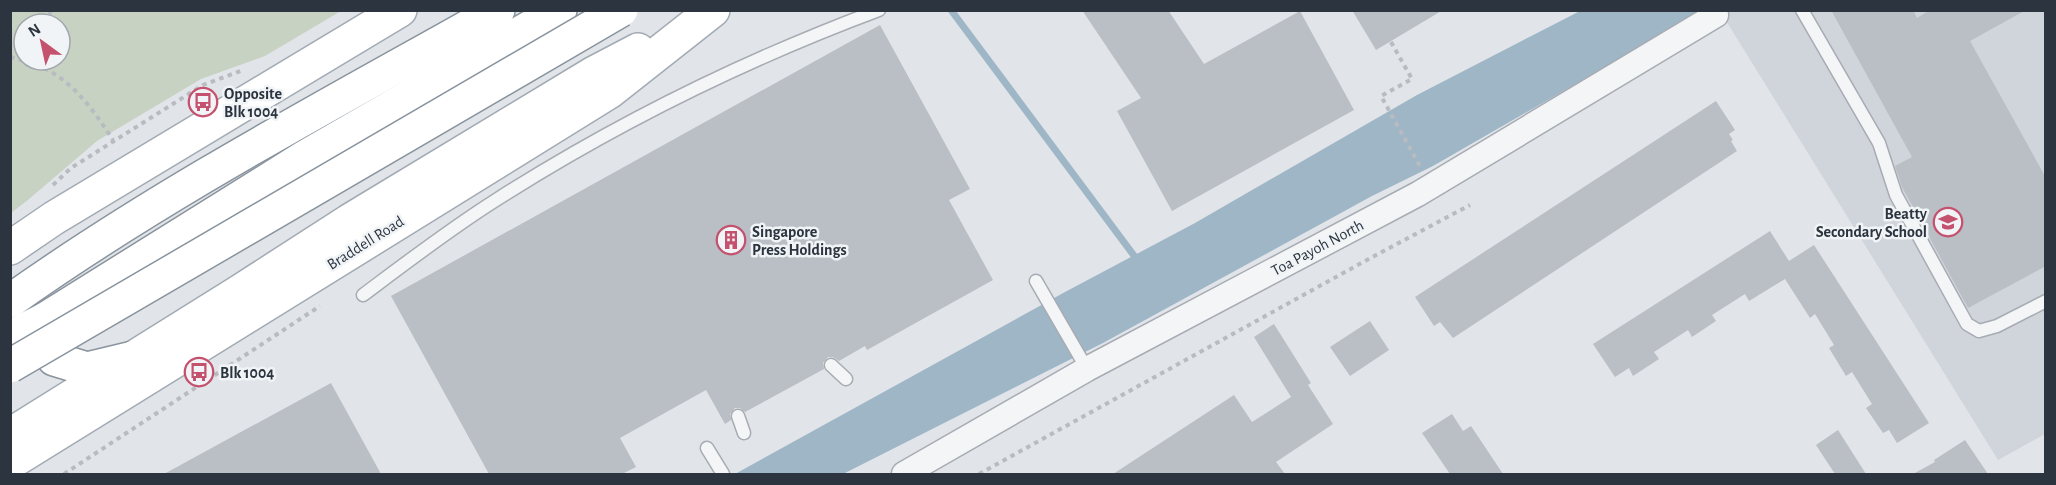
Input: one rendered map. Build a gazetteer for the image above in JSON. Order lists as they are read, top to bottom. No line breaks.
{"streets":{"main road":["Braddell Road"],"street":["Toa Payoh North"]},"places":{"bus stop":["Opposite Blk 1004","Blk 1004"],"school or university":["Beatty Secondary School"],"building":["Singapore Press Holdings"]},"north":"top left"}
